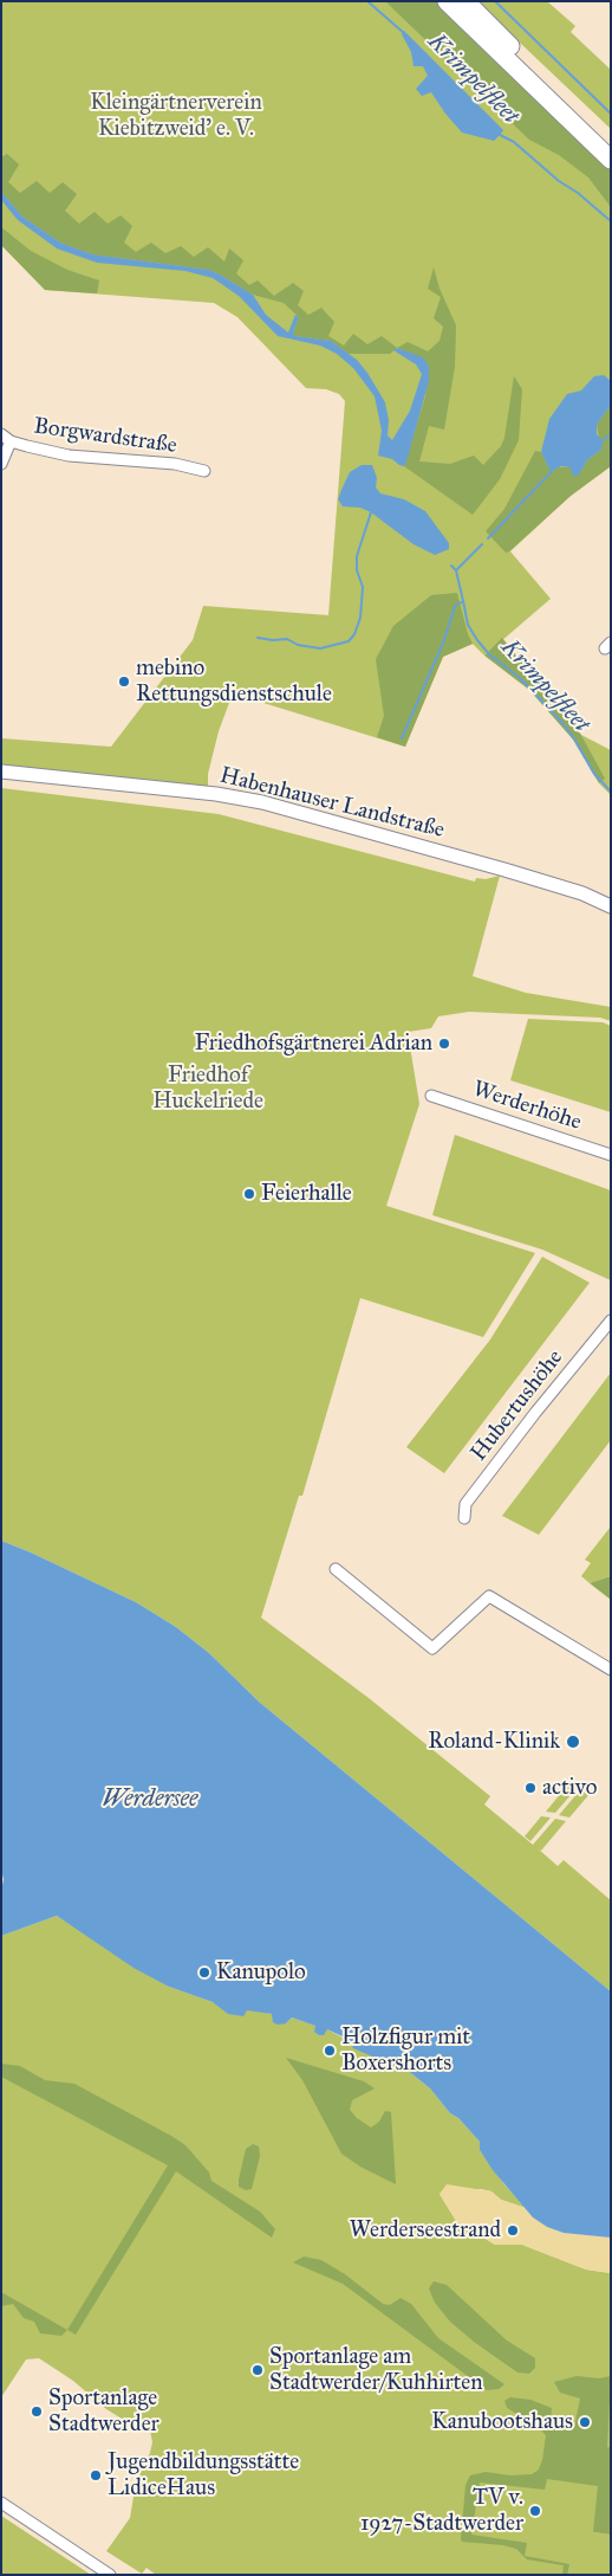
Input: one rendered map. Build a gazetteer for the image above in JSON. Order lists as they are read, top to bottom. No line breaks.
{"streets":{"street":["Borgwardstraße","Habenhauser Landstraße","Werderhöhe","Hubertushöhe"]},"water":["Krimpelfleet","Werdersee"],"parks":["Kleingärtnerverein Kiebitzweid' e. V.","Friedhof Huckelriede"],"places":["mebino Rettungsdienstschule","Friedhofsgärtnerei Adrian","Feierhalle","Roland-Klinik","activo","Kanupolo","Holzfigur mit Boxershorts","Werderseestrand","Sportanlage am Stadtwerder/Kuhhirten","Sportanlage Stadtwerder","Kanubootshaus","Jugendbildungsstätte LidiceHaus","TV v. 1927-Stadtwerder"]}
